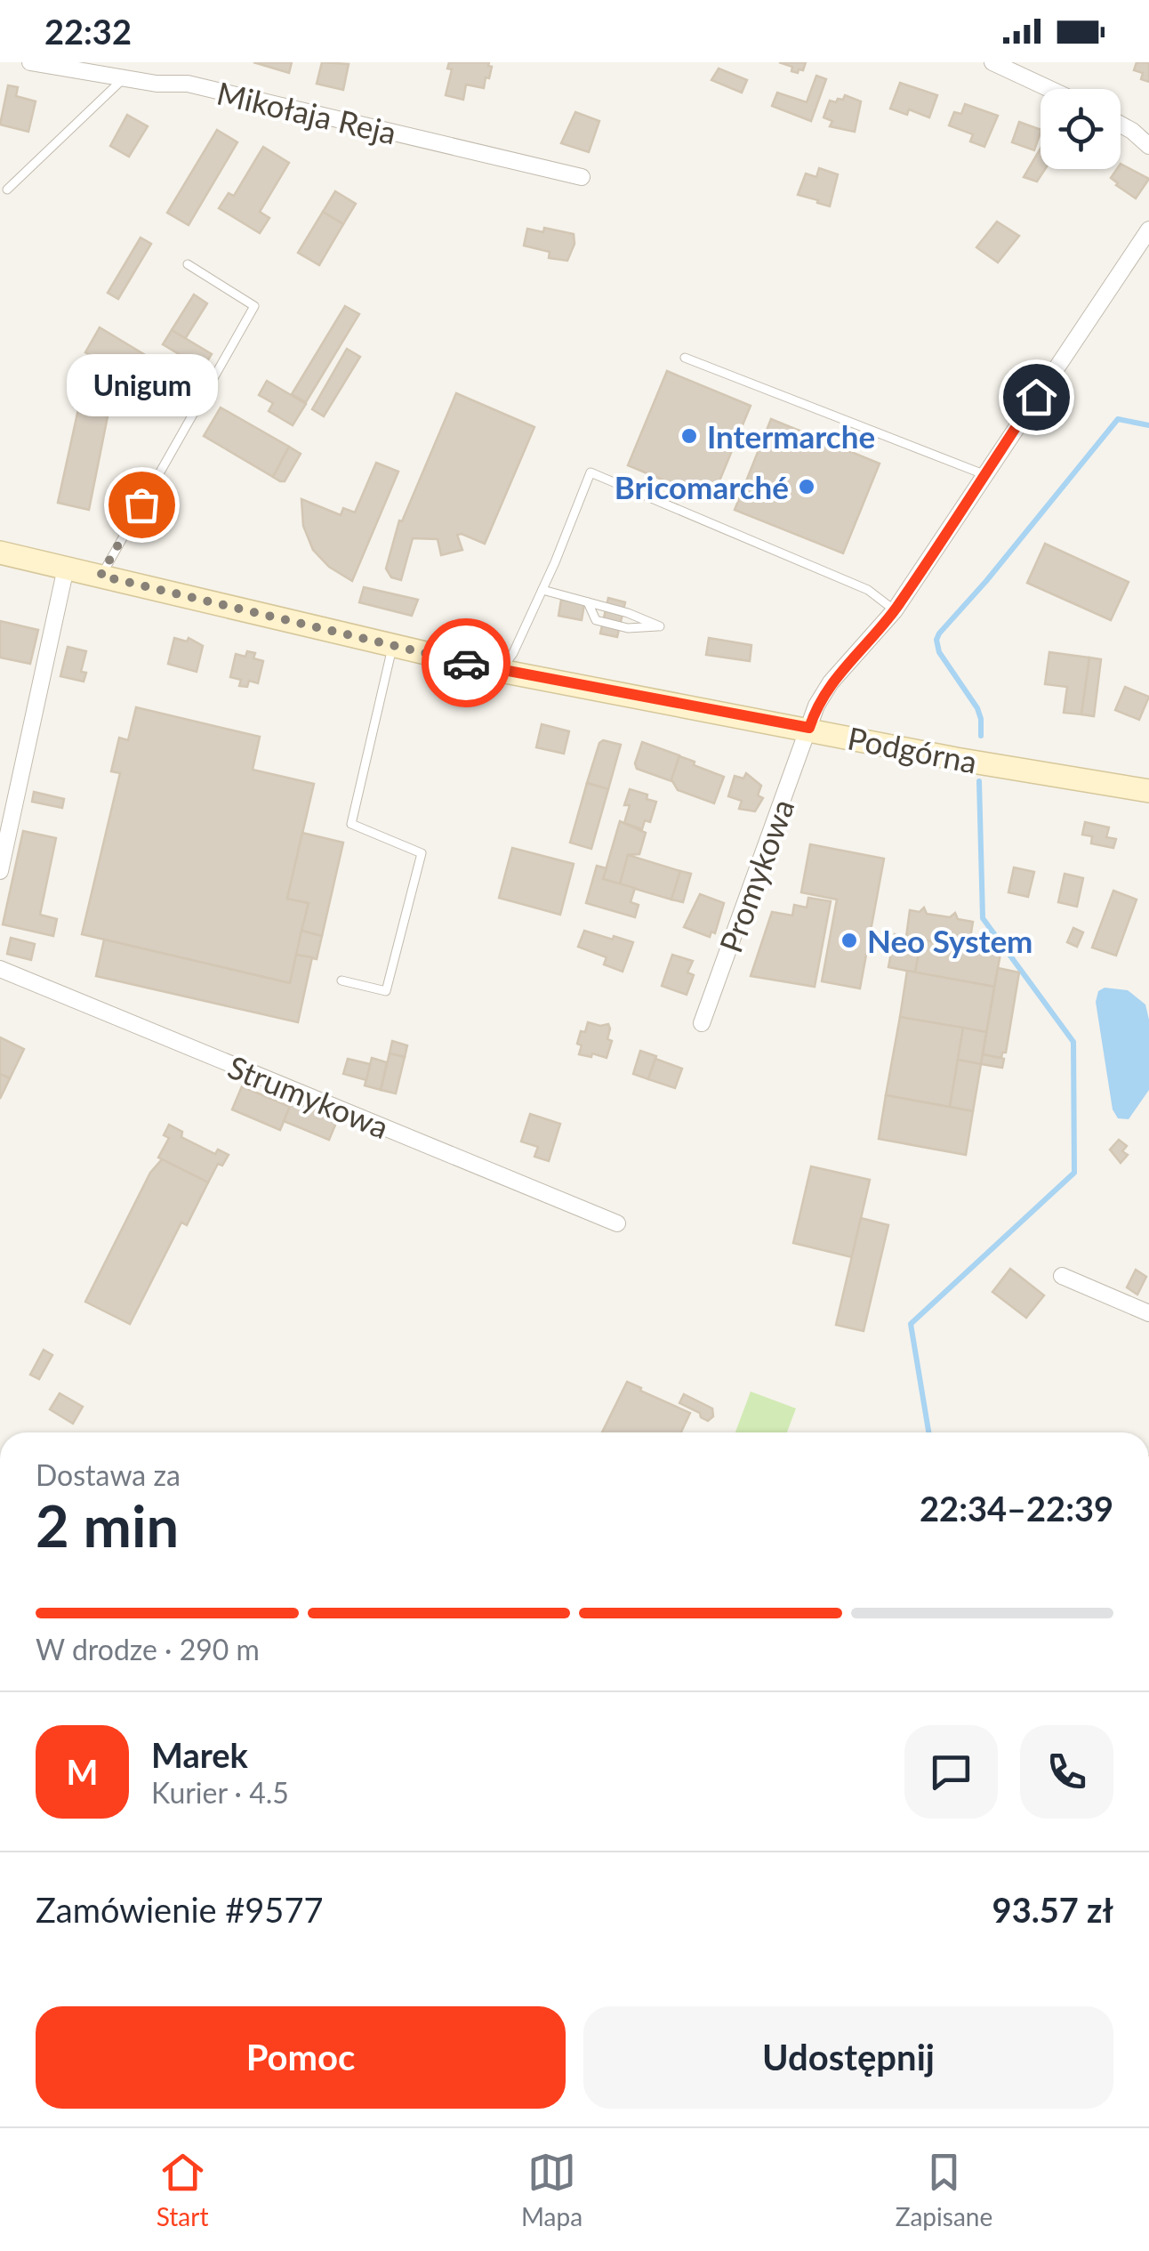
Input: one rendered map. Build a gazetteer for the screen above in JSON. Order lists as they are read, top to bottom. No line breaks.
{"streets":{"main road":["Podgórna"],"street":["Mikołaja Reja","Promykowa","Strumykowa"]},"crossings":[["Podgórna","Promykowa"]],"places":["Intermarche","Bricomarché","Unigum","Neo System"],"page":{"status":"22:32","bubble":"Unigum","heading":["2 min","Dostawa za","22:34–22:39"],"panel":["Marek","Kurier · 4.5","Zamówienie #9577","93.57 zł"],"bar":"W drodze · 290 m","round":"M","buttons":["Pomoc","Udostępnij"],"tabs":["Start","Mapa","Zapisane"]}}
